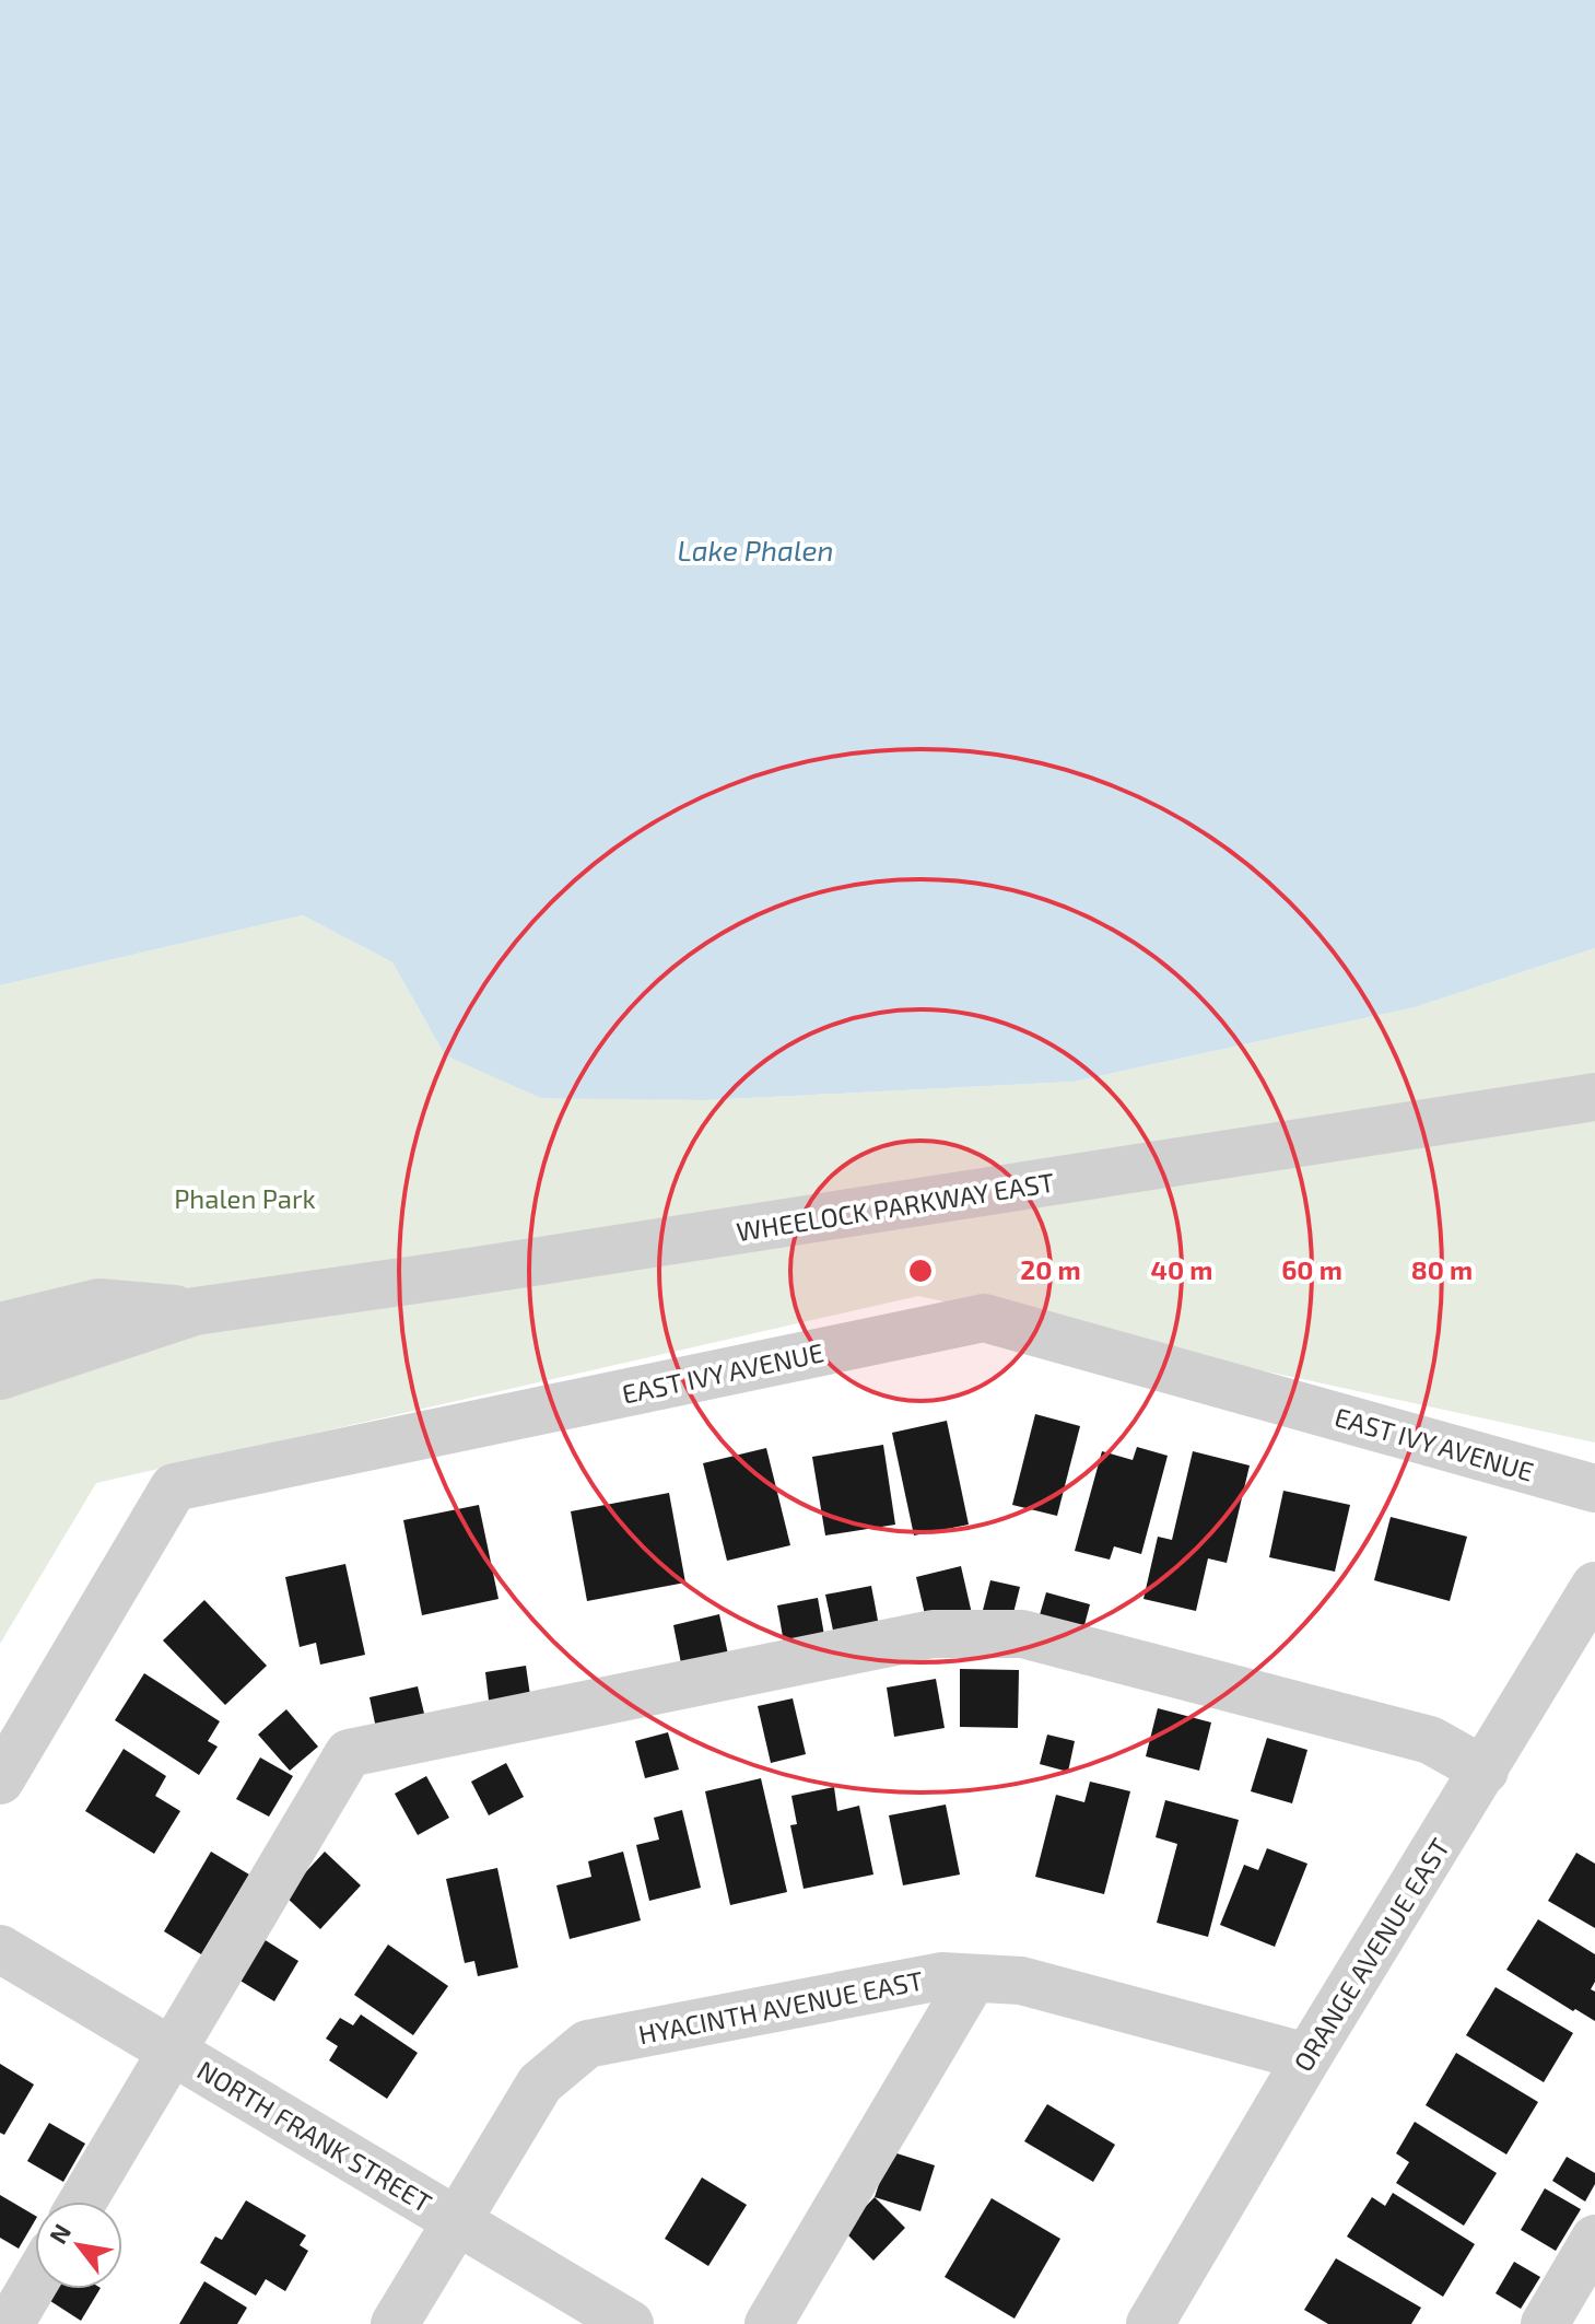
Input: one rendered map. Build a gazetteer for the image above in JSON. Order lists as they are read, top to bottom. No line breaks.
{"streets":{"street":["WHEELOCK PARKWAY EAST","EAST IVY AVENUE","ORANGE AVENUE EAST","HYACINTH AVENUE EAST","NORTH FRANK STREET"]},"crossings":[["ORANGE AVENUE EAST","HYACINTH AVENUE EAST"],["HYACINTH AVENUE EAST","NORTH FRANK STREET"]],"water":["Lake Phalen"],"parks":["Phalen Park"],"north":"top left","rings":["20 m","40 m","60 m","80 m"]}
